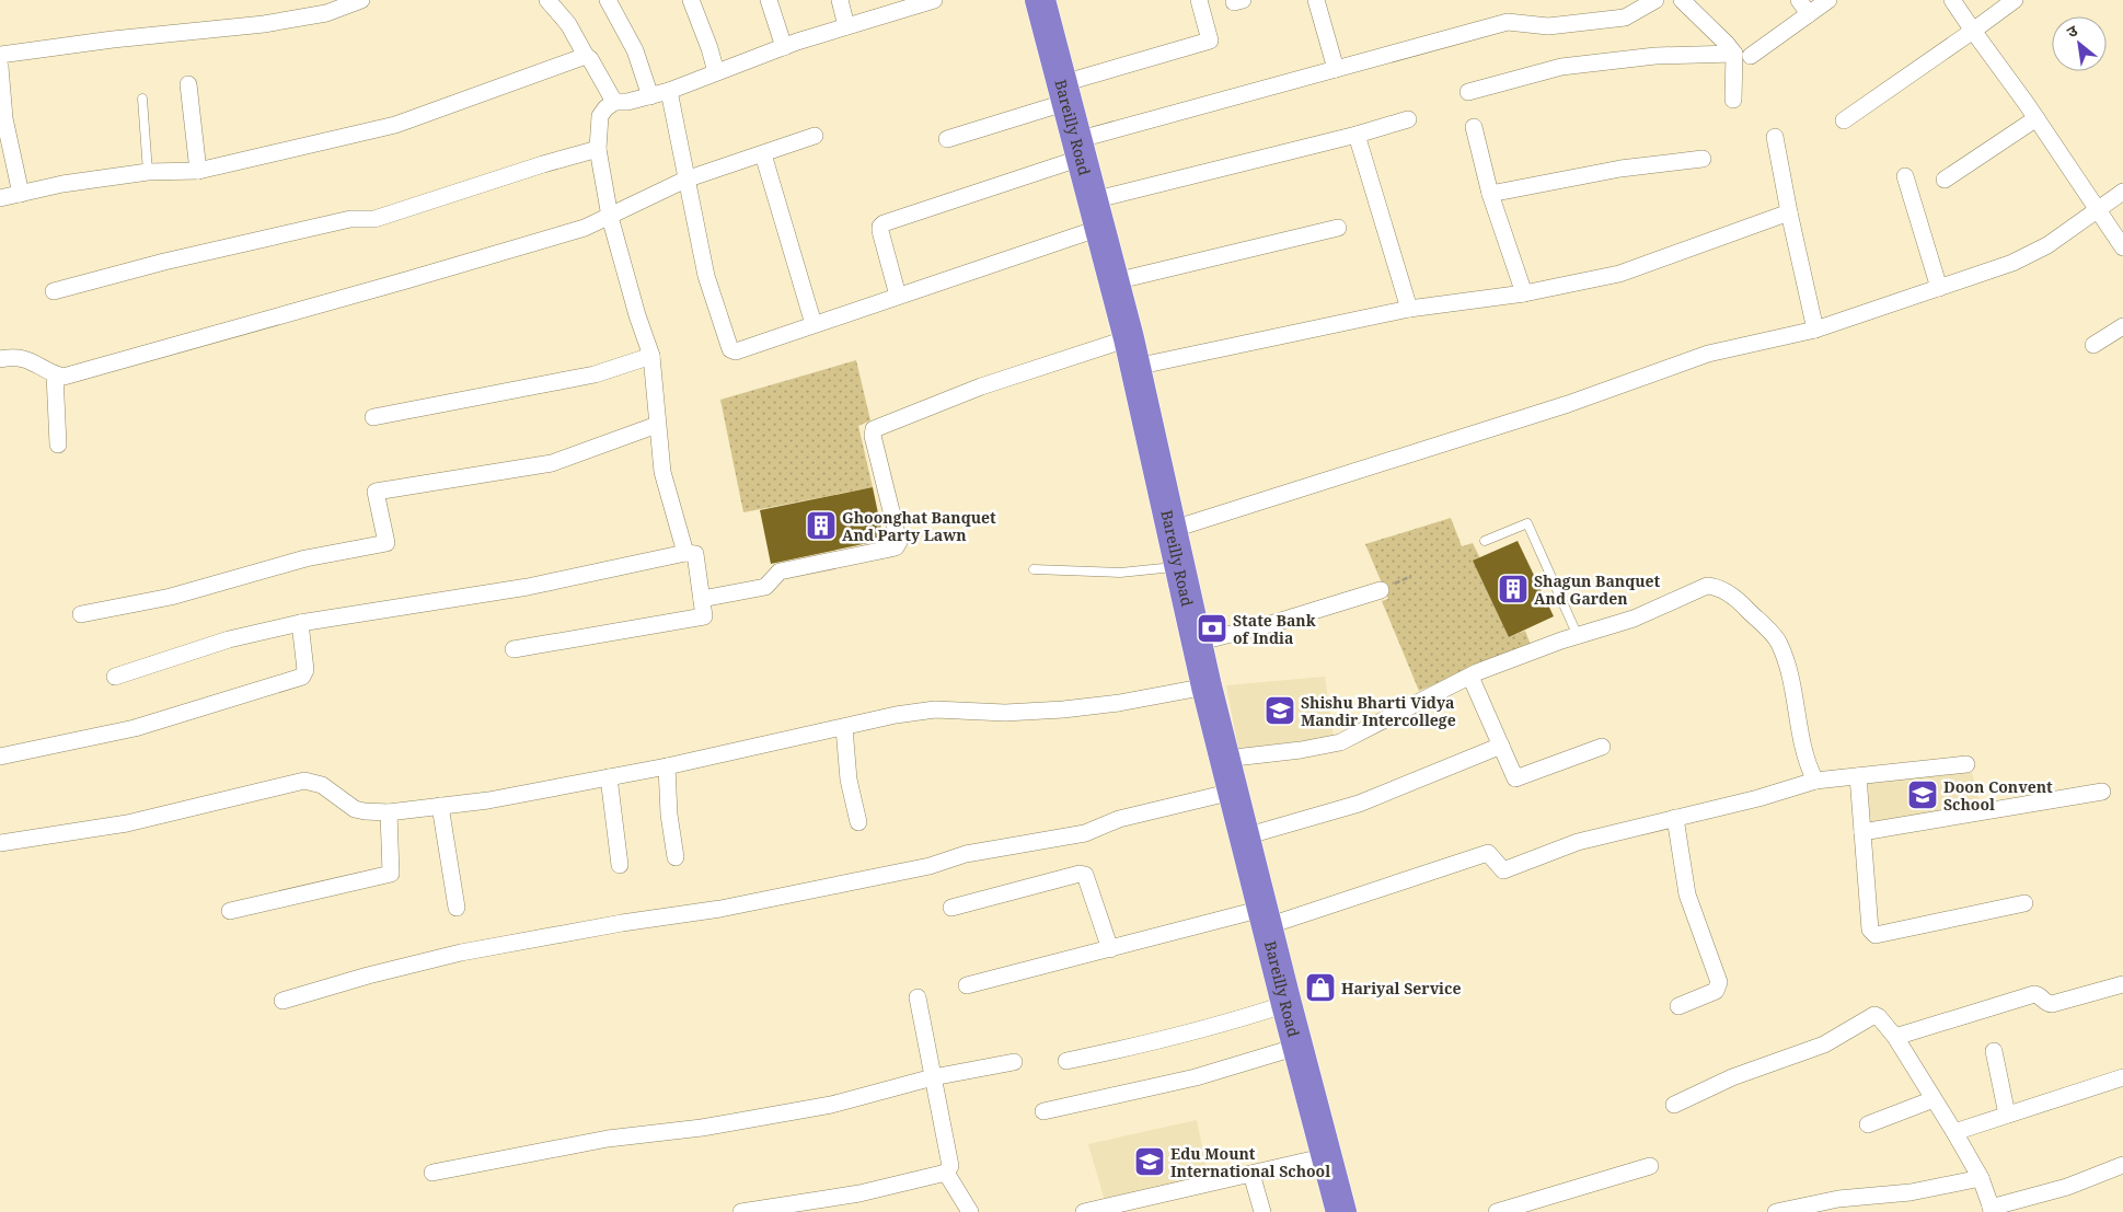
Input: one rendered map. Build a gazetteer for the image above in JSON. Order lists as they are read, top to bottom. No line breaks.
{"streets":{"highway":["Bareilly Road"]},"places":{"building":["Ghoonghat Banquet And Party Lawn","Shagun Banquet And Garden"],"bank":["State Bank of India"],"school or university":["Shishu Bharti Vidya Mandir Intercollege","Doon Convent School","Edu Mount International School"],"shop":["Hariyal Service"]},"north":"top left"}
